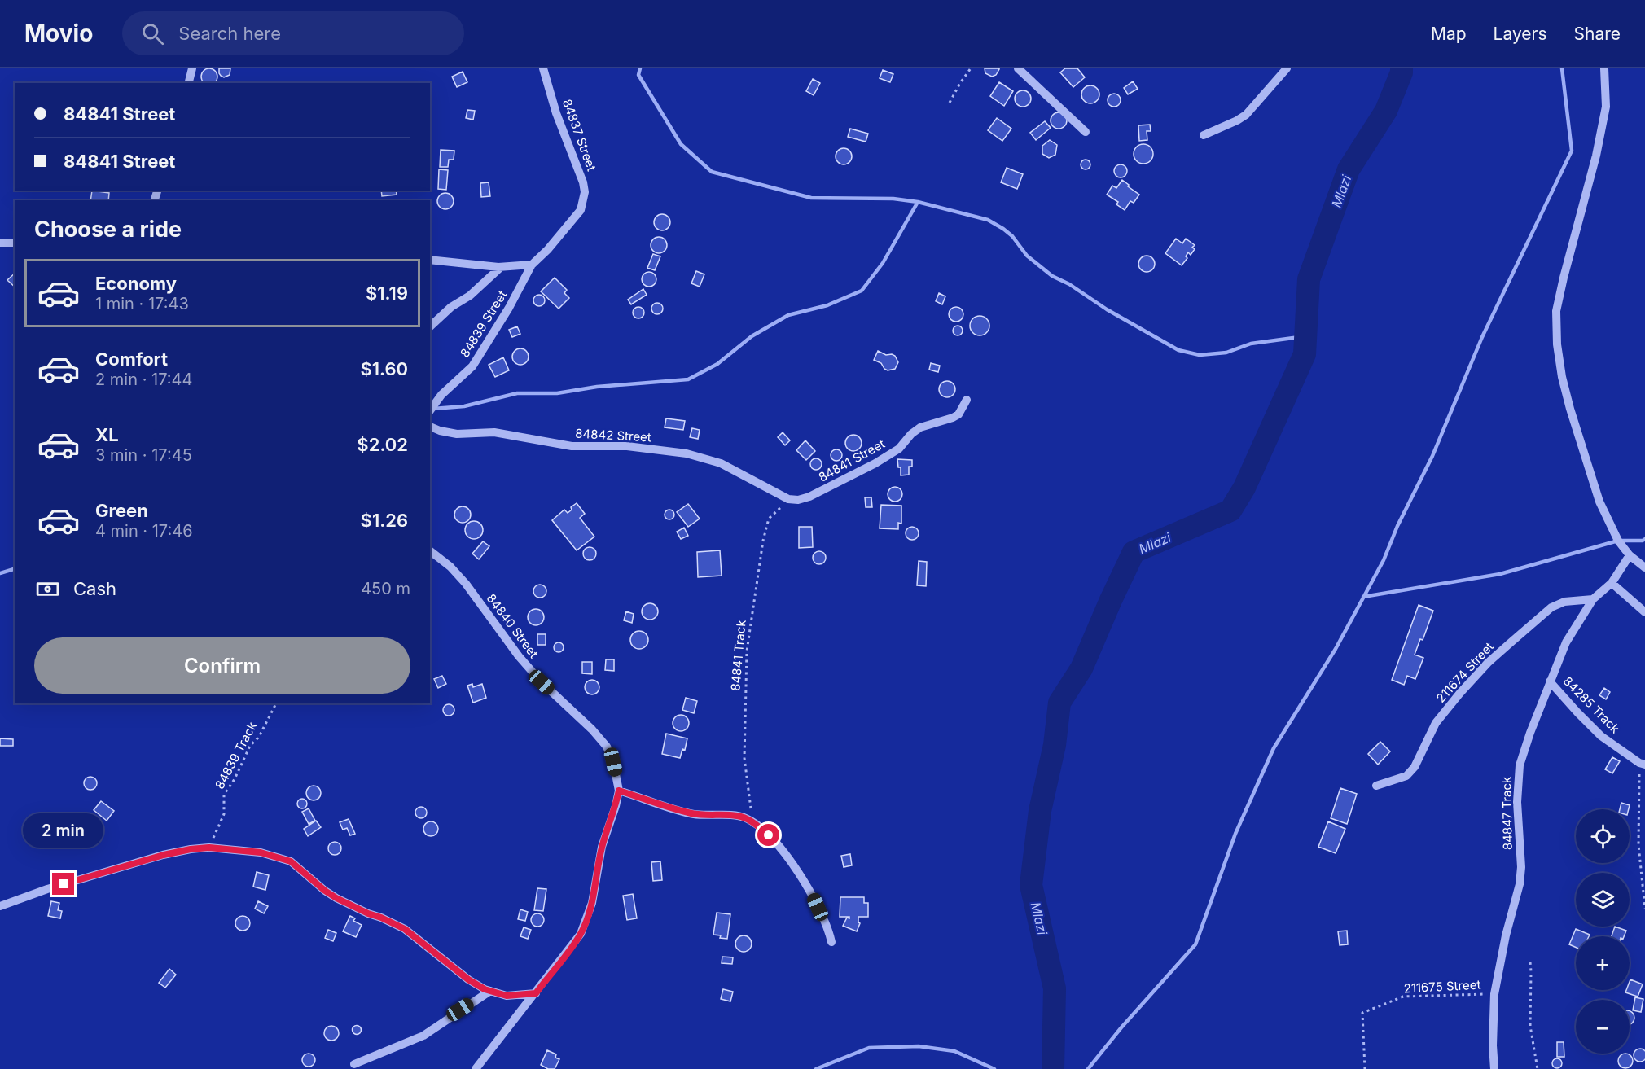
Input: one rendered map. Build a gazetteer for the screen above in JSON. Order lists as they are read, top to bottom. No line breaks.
{"streets":{"street":["84837 Street","84839 Street","84842 Street","84841 Street","84840 Street","211674 Street","84285 Track","84847 Track"],"path":["84841 Track","84839 Track","211675 Street"]},"crossings":[["84837 Street","84839 Street"],["84842 Street","84841 Street"],["84842 Street","84841 Track"],["84841 Street","84841 Track"],["211674 Street","84847 Track"],["84285 Track","84847 Track"],["84847 Track","211675 Street"]],"water":["Mlazi"],"page":{"header":"Movio","search":"Search here","nav":["Map","Layers","Share"],"banner":["84841 Street","84841 Street"],"heading":"Choose a ride","list":[{"name":"Economy","note":"1 min · 17:43","value":"$1.19"},{"name":"Comfort","note":"2 min · 17:44","value":"$1.60"},{"name":"XL","note":"3 min · 17:45","value":"$2.02"},{"name":"Green","note":"4 min · 17:46","value":"$1.26"}],"pay":["Cash","450 m"],"buttons":"Confirm","map_buttons":["+","−"],"bubble":"2 min"}}
